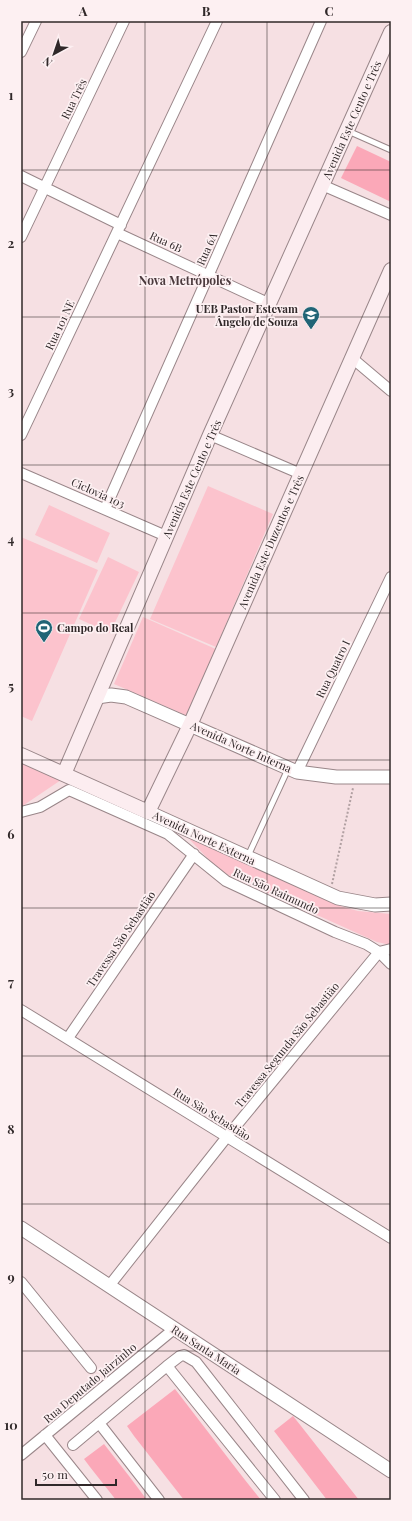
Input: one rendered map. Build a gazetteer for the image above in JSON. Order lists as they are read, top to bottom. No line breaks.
{"streets":{"main road":["Avenida Este Cento e Três","Avenida Este Duzentos e Três","Avenida Norte Externa"],"street":["Rua Três","Rua 6B","Rua 6A","Rua 101 NE","Ciclovia 103","Rua Quatro I","Avenida Norte Interna","Rua São Raimundo","Travessa São Sebastião","Travessa Segunda São Sebastião","Rua São Sebastião","Rua Santa Maria","Rua Deputado Jairzinho"]},"crossings":[["Avenida Este Cento e Três","Rua 6B"],["Avenida Este Cento e Três","Ciclovia 103"],["Avenida Este Cento e Três","Avenida Norte Interna"],["Avenida Este Cento e Três","Avenida Norte Externa"],["Avenida Este Cento e Três","Rua São Raimundo"],["Rua 6B","Rua 6A"],["Rua 6B","Rua 101 NE"],["Rua 6A","Ciclovia 103"],["Avenida Este Duzentos e Três","Avenida Norte Interna"],["Avenida Este Duzentos e Três","Avenida Norte Externa"],["Rua Quatro I","Avenida Norte Interna"],["Avenida Norte Externa","Rua São Raimundo"],["Rua São Raimundo","Travessa São Sebastião"],["Rua São Raimundo","Travessa Segunda São Sebastião"],["Travessa São Sebastião","Rua São Sebastião"],["Travessa Segunda São Sebastião","Rua São Sebastião"],["Travessa Segunda São Sebastião","Rua Santa Maria"],["Rua Santa Maria","Rua Deputado Jairzinho"]],"districts":["Nova Metrópoles"],"places":{"school or university":["UEB Pastor Estevam Ângelo de Souza"],"sports":["Campo do Real"]},"scale_bar":"50 m","north":"bottom left","grid":{"columns":["A","B","C"],"rows":["1","2","3","4","5","6","7","8","9","10"]}}
